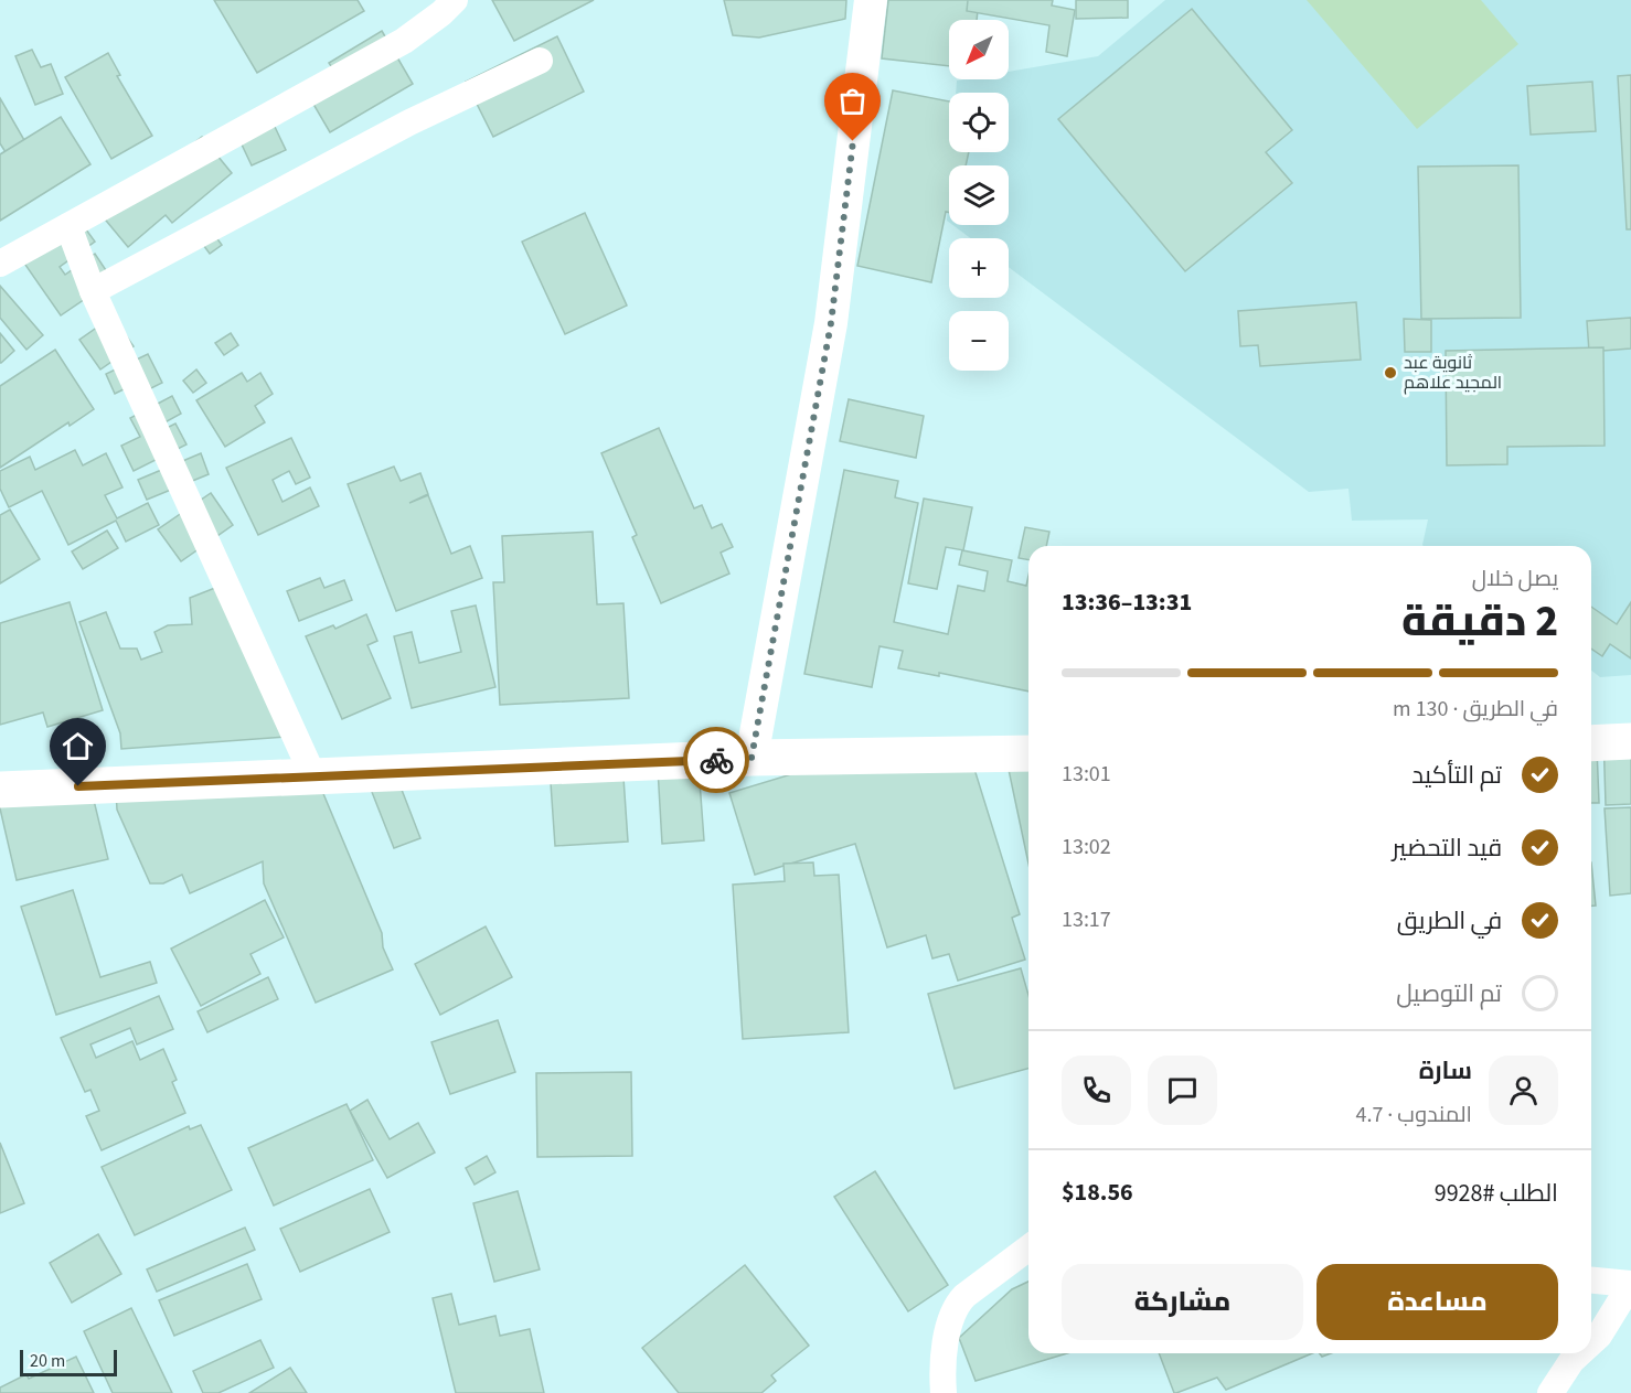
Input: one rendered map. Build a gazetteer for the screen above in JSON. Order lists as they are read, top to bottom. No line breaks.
{"places":["ثانوية عبد المجيد علاهم"],"scale_bar":"20 m","north":"bottom left","page":{"map_buttons":["+","−"],"heading":["2 دقيقة","يصل خلال","13:31–13:36"],"panel":["سارة","المندوب · 4.7","الطلب #9928","$18.56"],"bar":"في الطريق · 130 m","list":[["تم التأكيد","13:01"],["قيد التحضير","13:02"],["في الطريق","13:17"],"تم التوصيل"],"buttons":["مساعدة","مشاركة"],"scale":"20 m"}}
